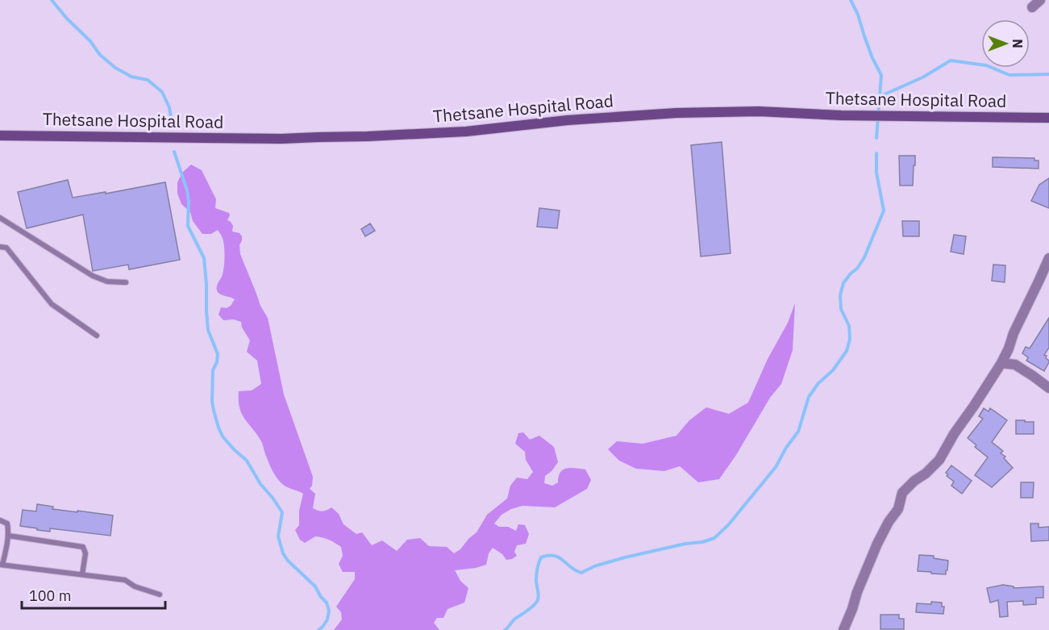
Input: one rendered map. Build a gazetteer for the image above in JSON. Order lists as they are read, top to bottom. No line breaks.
{"streets":{"main road":["Thetsane Hospital Road"]},"scale_bar":"100 m","north":"right"}
